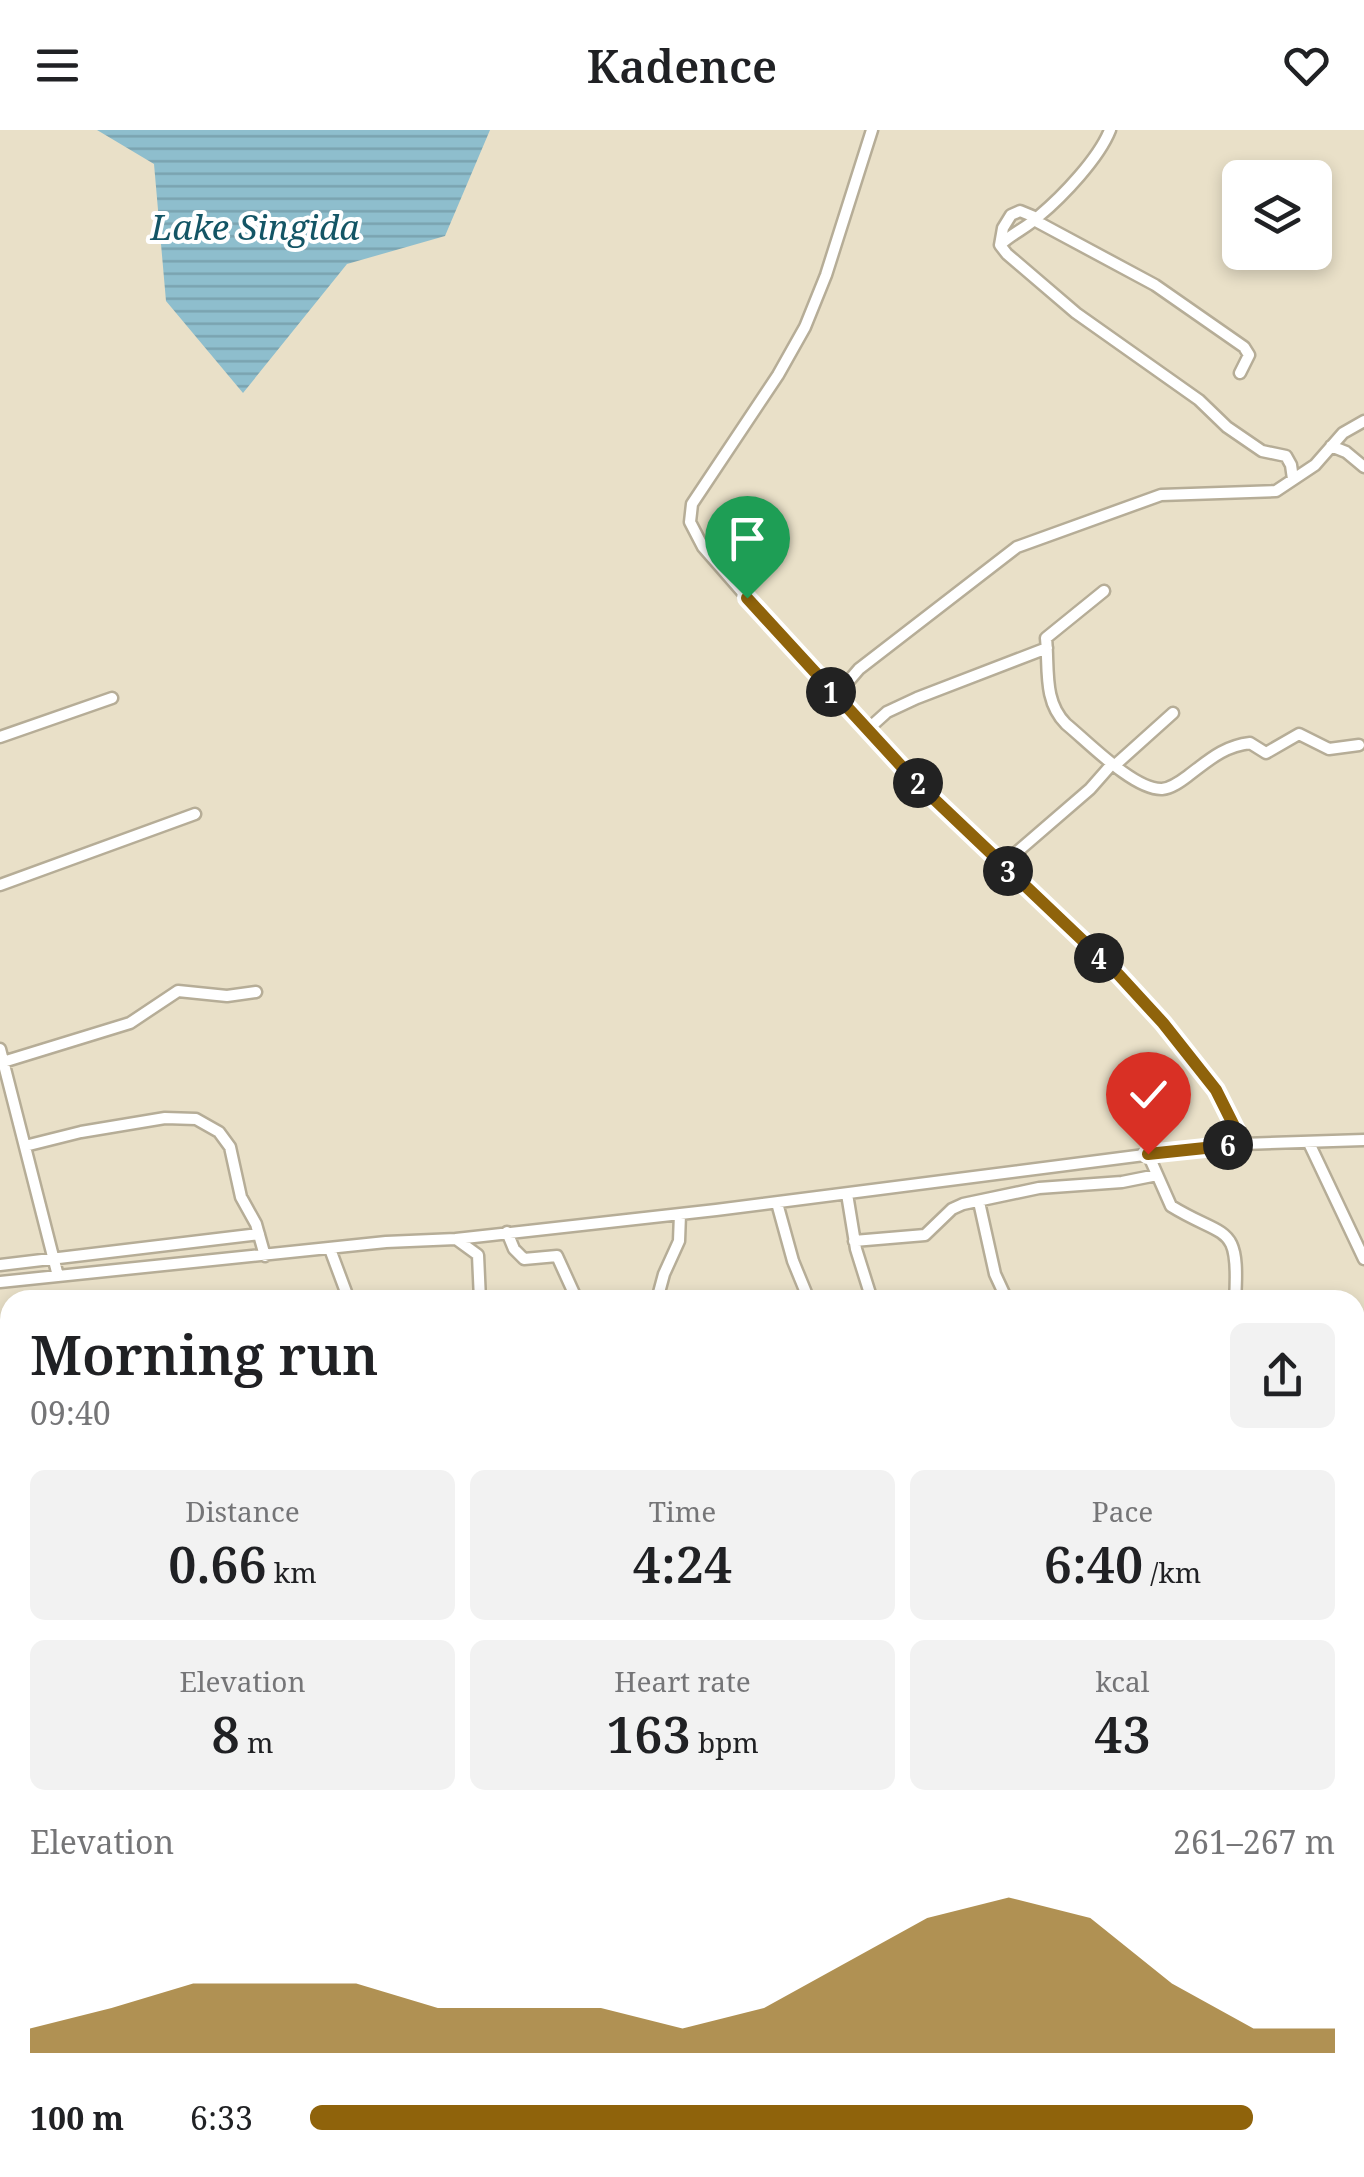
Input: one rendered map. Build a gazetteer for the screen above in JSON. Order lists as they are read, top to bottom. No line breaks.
{"water":["Lake Singida"],"page":{"header":"Kadence","pins":["1","2","3","4","6"],"heading":["Morning run","09:40"],"stats":[["Distance","0.66 km"],["Time","4:24"],["Pace","6:40 /km"],["Elevation","8 m"],["Heart rate","163 bpm"],["kcal","43"]],"chart":["Elevation","261–267 m"],"list":[{"name":"100 m","note":"6:33"}]}}
